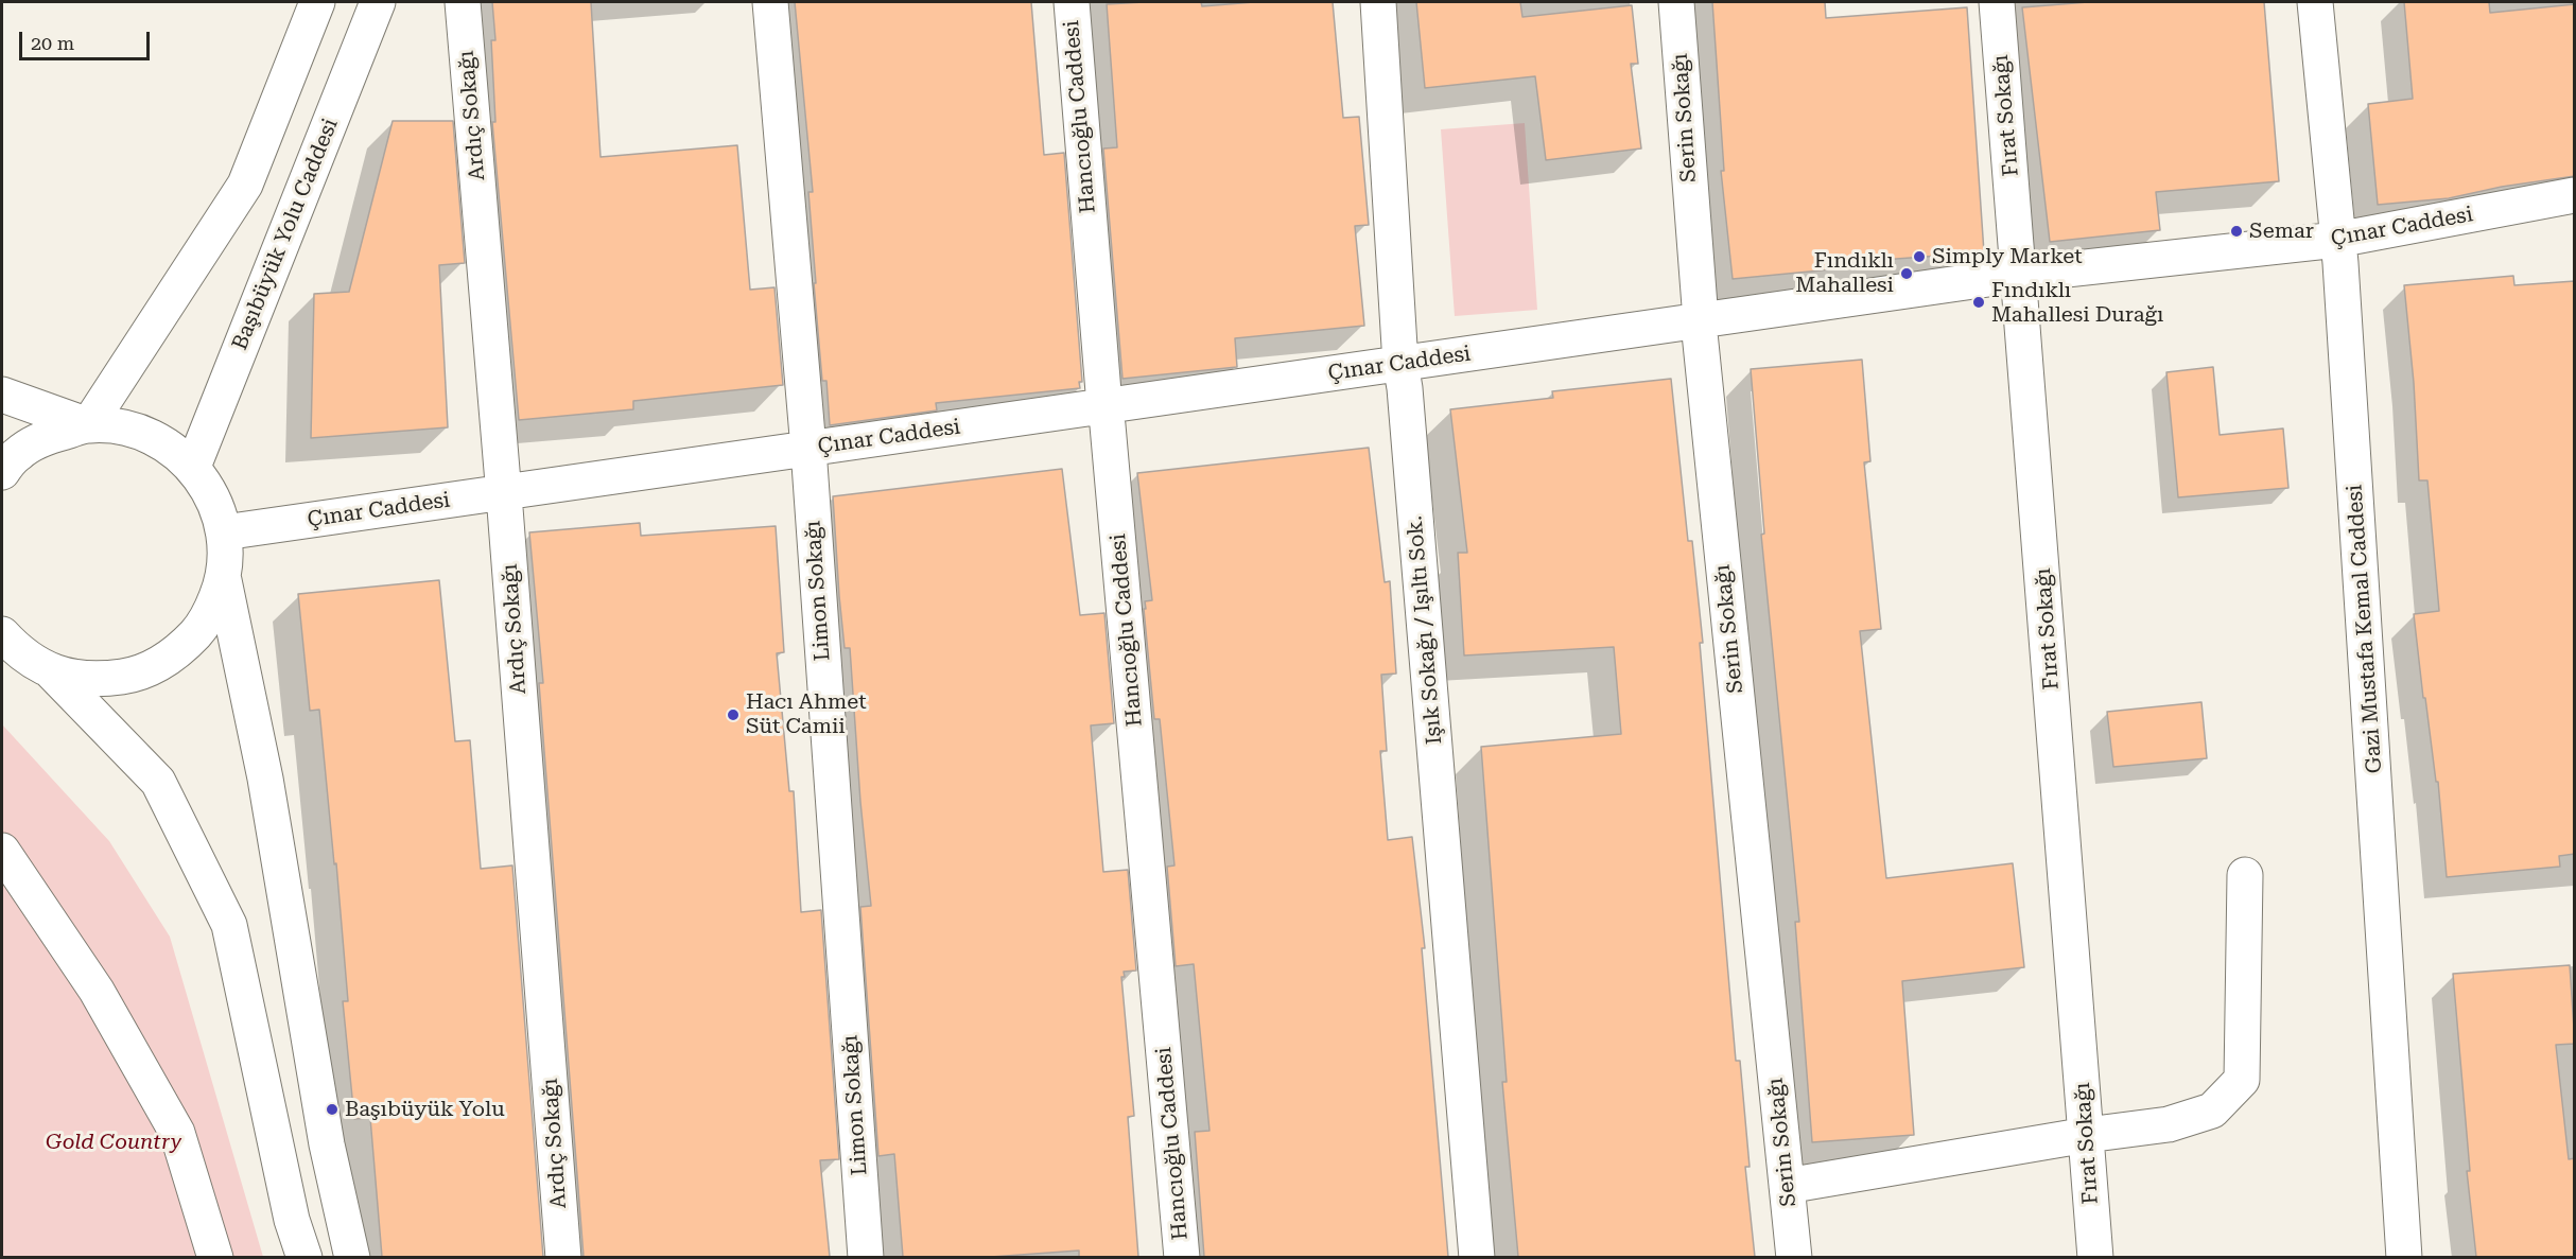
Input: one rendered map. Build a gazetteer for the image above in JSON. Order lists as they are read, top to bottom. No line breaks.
{"streets":{"street":["Ardıç Sokağı","Fırat Sokağı","Hancıoğlu Caddesi","Serin Sokağı","Çınar Caddesi","Başıbüyük Yolu Caddesi","Limon Sokağı","Gazi Mustafa Kemal Caddesi","Işık Sokağı / Işıltı Sok."]},"crossings":[["Ardıç Sokağı","Çınar Caddesi"],["Fırat Sokağı","Çınar Caddesi"],["Hancıoğlu Caddesi","Çınar Caddesi"],["Serin Sokağı","Çınar Caddesi"],["Çınar Caddesi","Limon Sokağı"],["Çınar Caddesi","Gazi Mustafa Kemal Caddesi"],["Çınar Caddesi","Işık Sokağı / Işıltı Sok."]],"parks":["Gold Country"],"places":["Semar","Simply Market","Fındıklı Mahallesi","Fındıklı Mahallesi Durağı","Hacı Ahmet Süt Camii","Başıbüyük Yolu"],"scale_bar":"20 m"}
